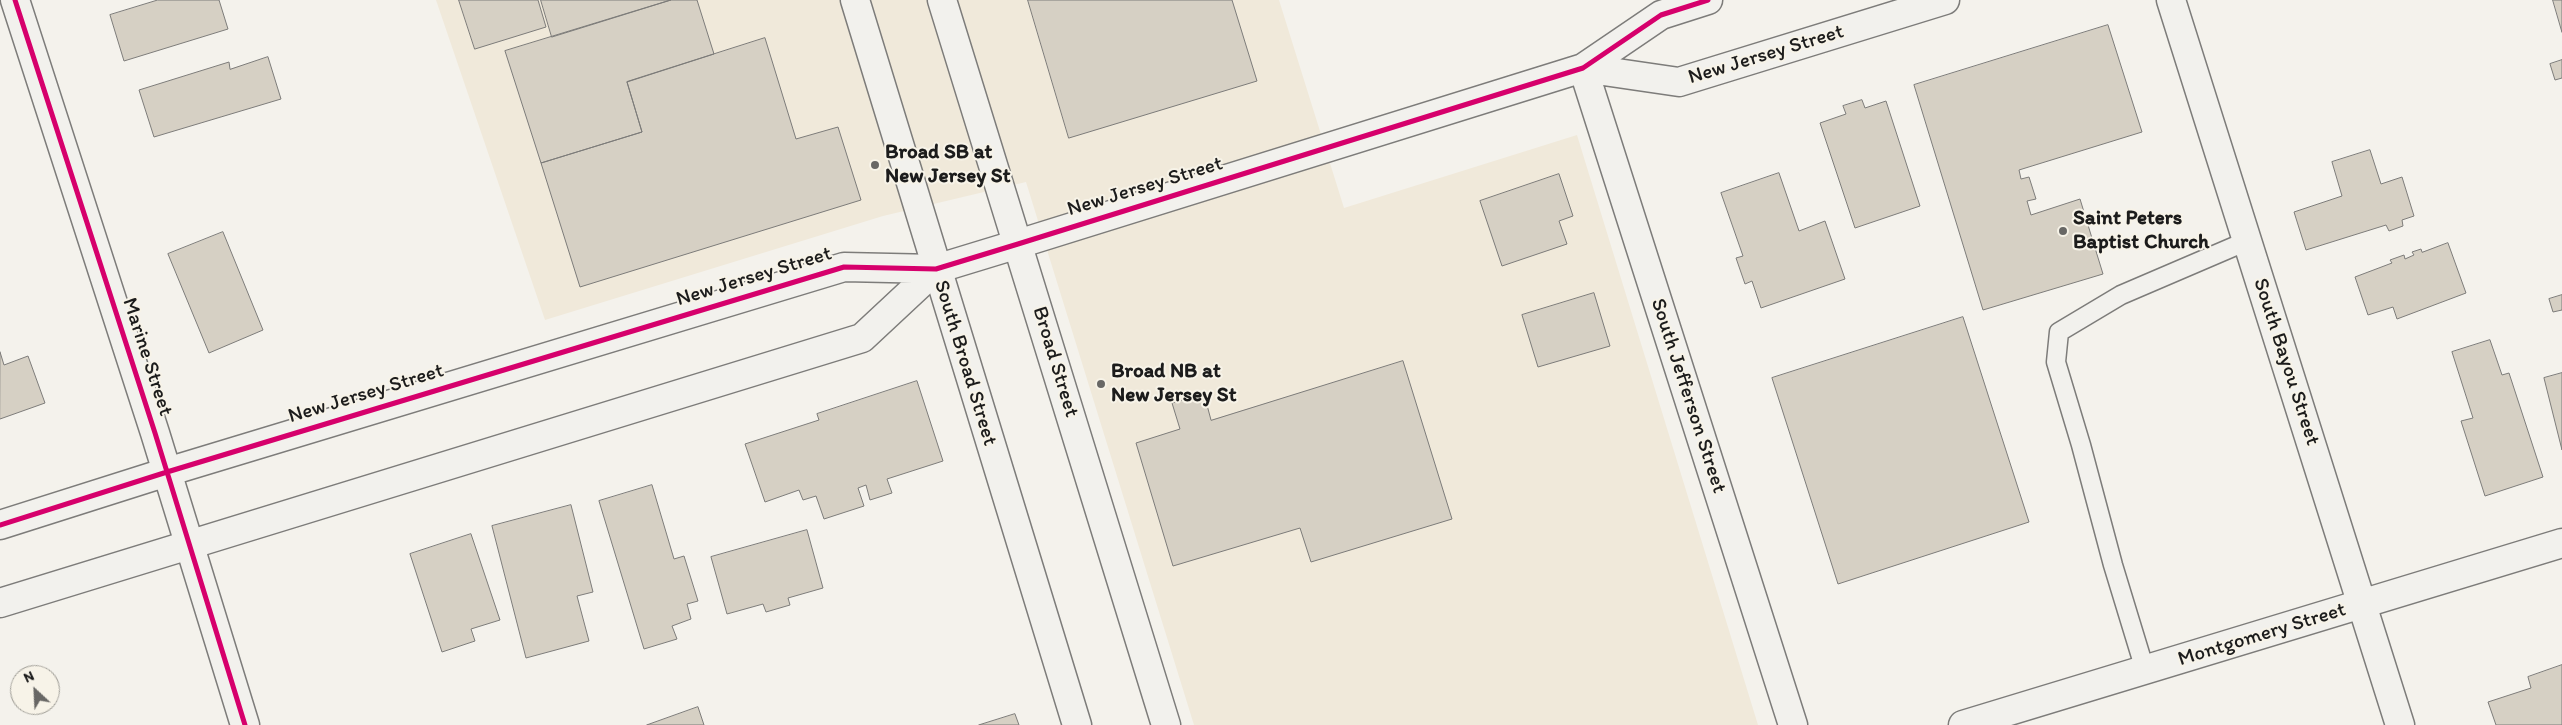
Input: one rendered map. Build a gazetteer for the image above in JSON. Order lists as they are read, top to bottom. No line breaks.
{"streets":{"street":["New Jersey Street","Marine Street","Broad Street","South Bayou Street","South Broad Street","South Jefferson Street","Montgomery Street"]},"crossings":[["New Jersey Street","Marine Street"],["New Jersey Street","Broad Street"],["New Jersey Street","South Broad Street"],["New Jersey Street","South Jefferson Street"],["South Bayou Street","Montgomery Street"]],"places":["Broad SB at New Jersey St","Saint Peters Baptist Church","Broad NB at New Jersey St"],"north":"top left"}
